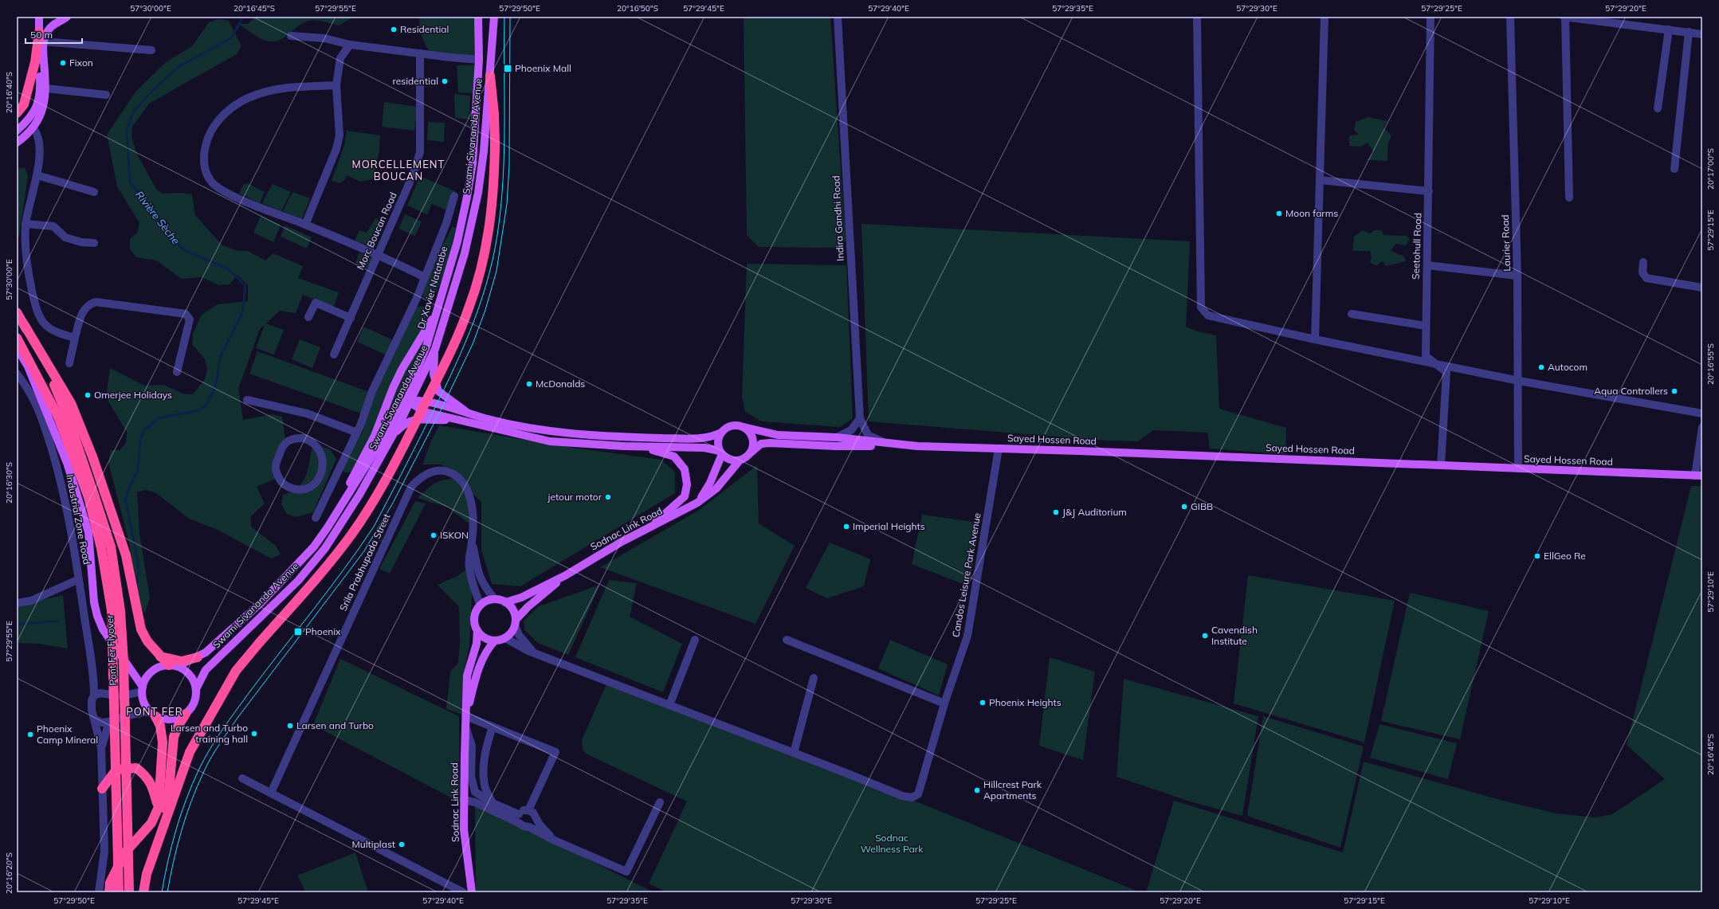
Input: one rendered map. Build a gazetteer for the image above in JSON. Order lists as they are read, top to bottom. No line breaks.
{"streets":{"highway":["Pont Fer Flyover"],"main road":["Swami Sivananda Avenue","Dr Xavier Natatabe","Sayed Hossen Road","Sodnac Link Road"],"street":["Indira Gandhi Road","Morc Boucan Road","Laurier Road","Seetohull Road","Industrial Zone Road","Srila Prabhupada Street","Candos Leisure Park Avenue"]},"crossings":[["Swami Sivananda Avenue","Dr Xavier Natatabe"],["Laurier Road","Sayed Hossen Road"],["Seetohull Road","Sayed Hossen Road"],["Sayed Hossen Road","Candos Leisure Park Avenue"]],"districts":["MORCELLEMENT BOUCAN","PONT FER"],"water":["Rivière Sèche"],"parks":["Sodnac Wellness Park"],"places":{"other":["Residential","Fixon","residential","Moon farms","Autocom","McDonalds","Aqua Controllers","Omerjee Holidays","jetour motor","GIBB","J&J Auditorium","Imperial Heights","ISKON","EllGeo Re","Cavendish Institute","Phoenix Heights","Larsen and Turbo","Larsen and Turbo training hall","Phoenix Camp Mineral","Hillcrest Park Apartments","Multiplast"],"transit":["Phoenix Mall","Phoenix"]},"scale_bar":"50 m","coordinates":["57°30'00\"E","20°16'45\"S","57°29'55\"E","57°29'50\"E","20°16'50\"S","57°29'45\"E","57°29'40\"E","57°29'35\"E","57°29'30\"E","57°29'25\"E","57°29'20\"E","20°16'40\"S","20°17'00\"S","57°29'15\"E","20°16'55\"S","20°16'30\"S","57°29'10\"E","20°16'20\"S"]}
